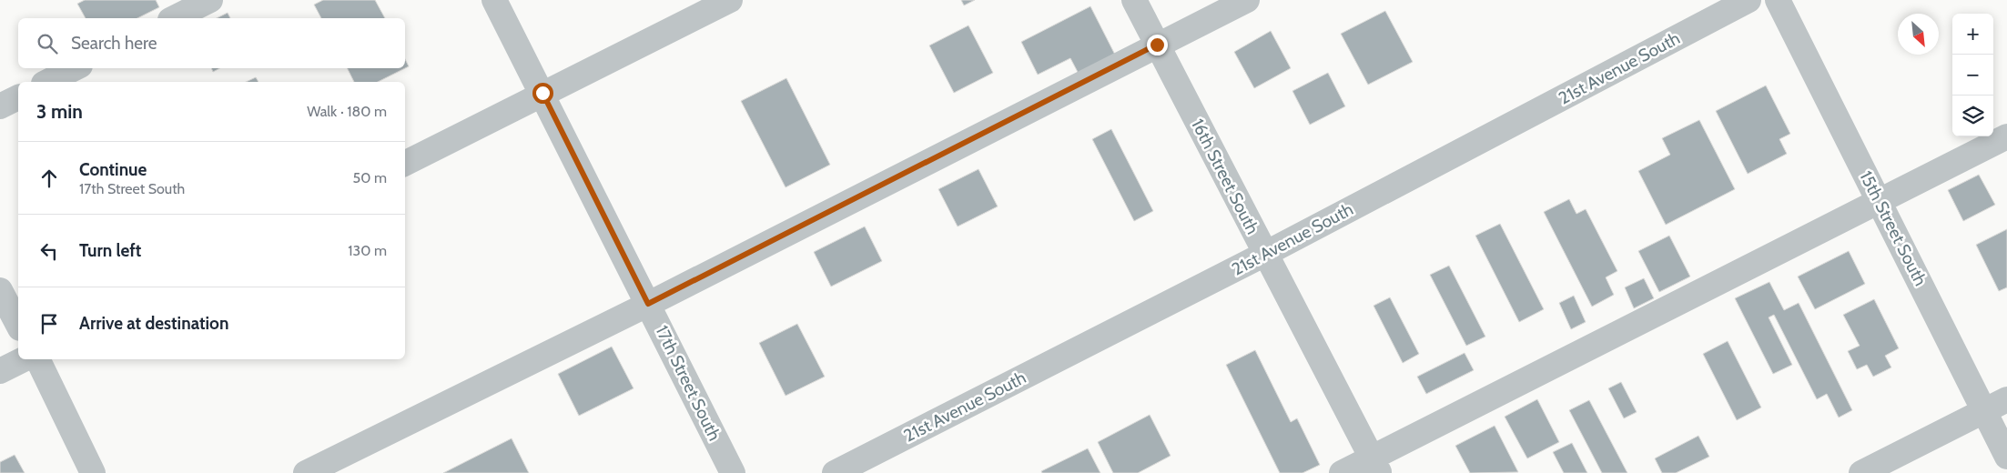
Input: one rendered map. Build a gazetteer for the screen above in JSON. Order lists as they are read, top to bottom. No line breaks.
{"streets":{"street":["21st Avenue South","16th Street South","15th Street South","17th Street South"]},"crossings":[["21st Avenue South","16th Street South"]],"north":"bottom right","page":{"map_buttons":["+","−"],"search":"Search here","heading":["3 min","Walk · 180 m"],"list":[["Continue","17th Street South","50 m"],["Turn left","130 m"],"Arrive at destination"]}}
